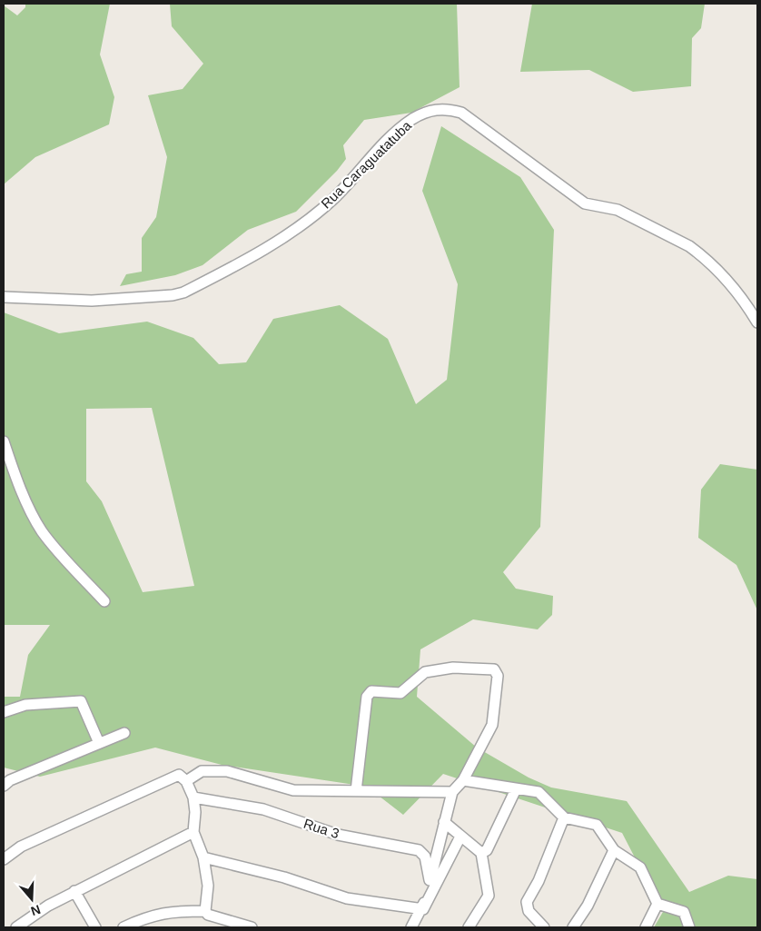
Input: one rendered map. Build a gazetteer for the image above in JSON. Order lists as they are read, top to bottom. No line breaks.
{"streets":{"street":["Rua Caraguatatuba","Rua 3"]},"north":"bottom"}
